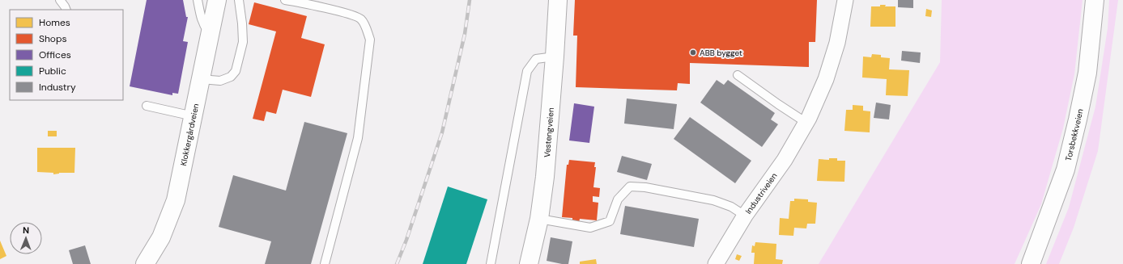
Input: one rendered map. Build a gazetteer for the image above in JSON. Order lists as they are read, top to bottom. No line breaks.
{"streets":{"street":["Vestengveien","Klokkergårdveien","Torsbekkveien","Industriveien"]},"places":["ABB bygget"],"legend":["Homes","Shops","Offices","Public","Industry"],"north":"top"}
